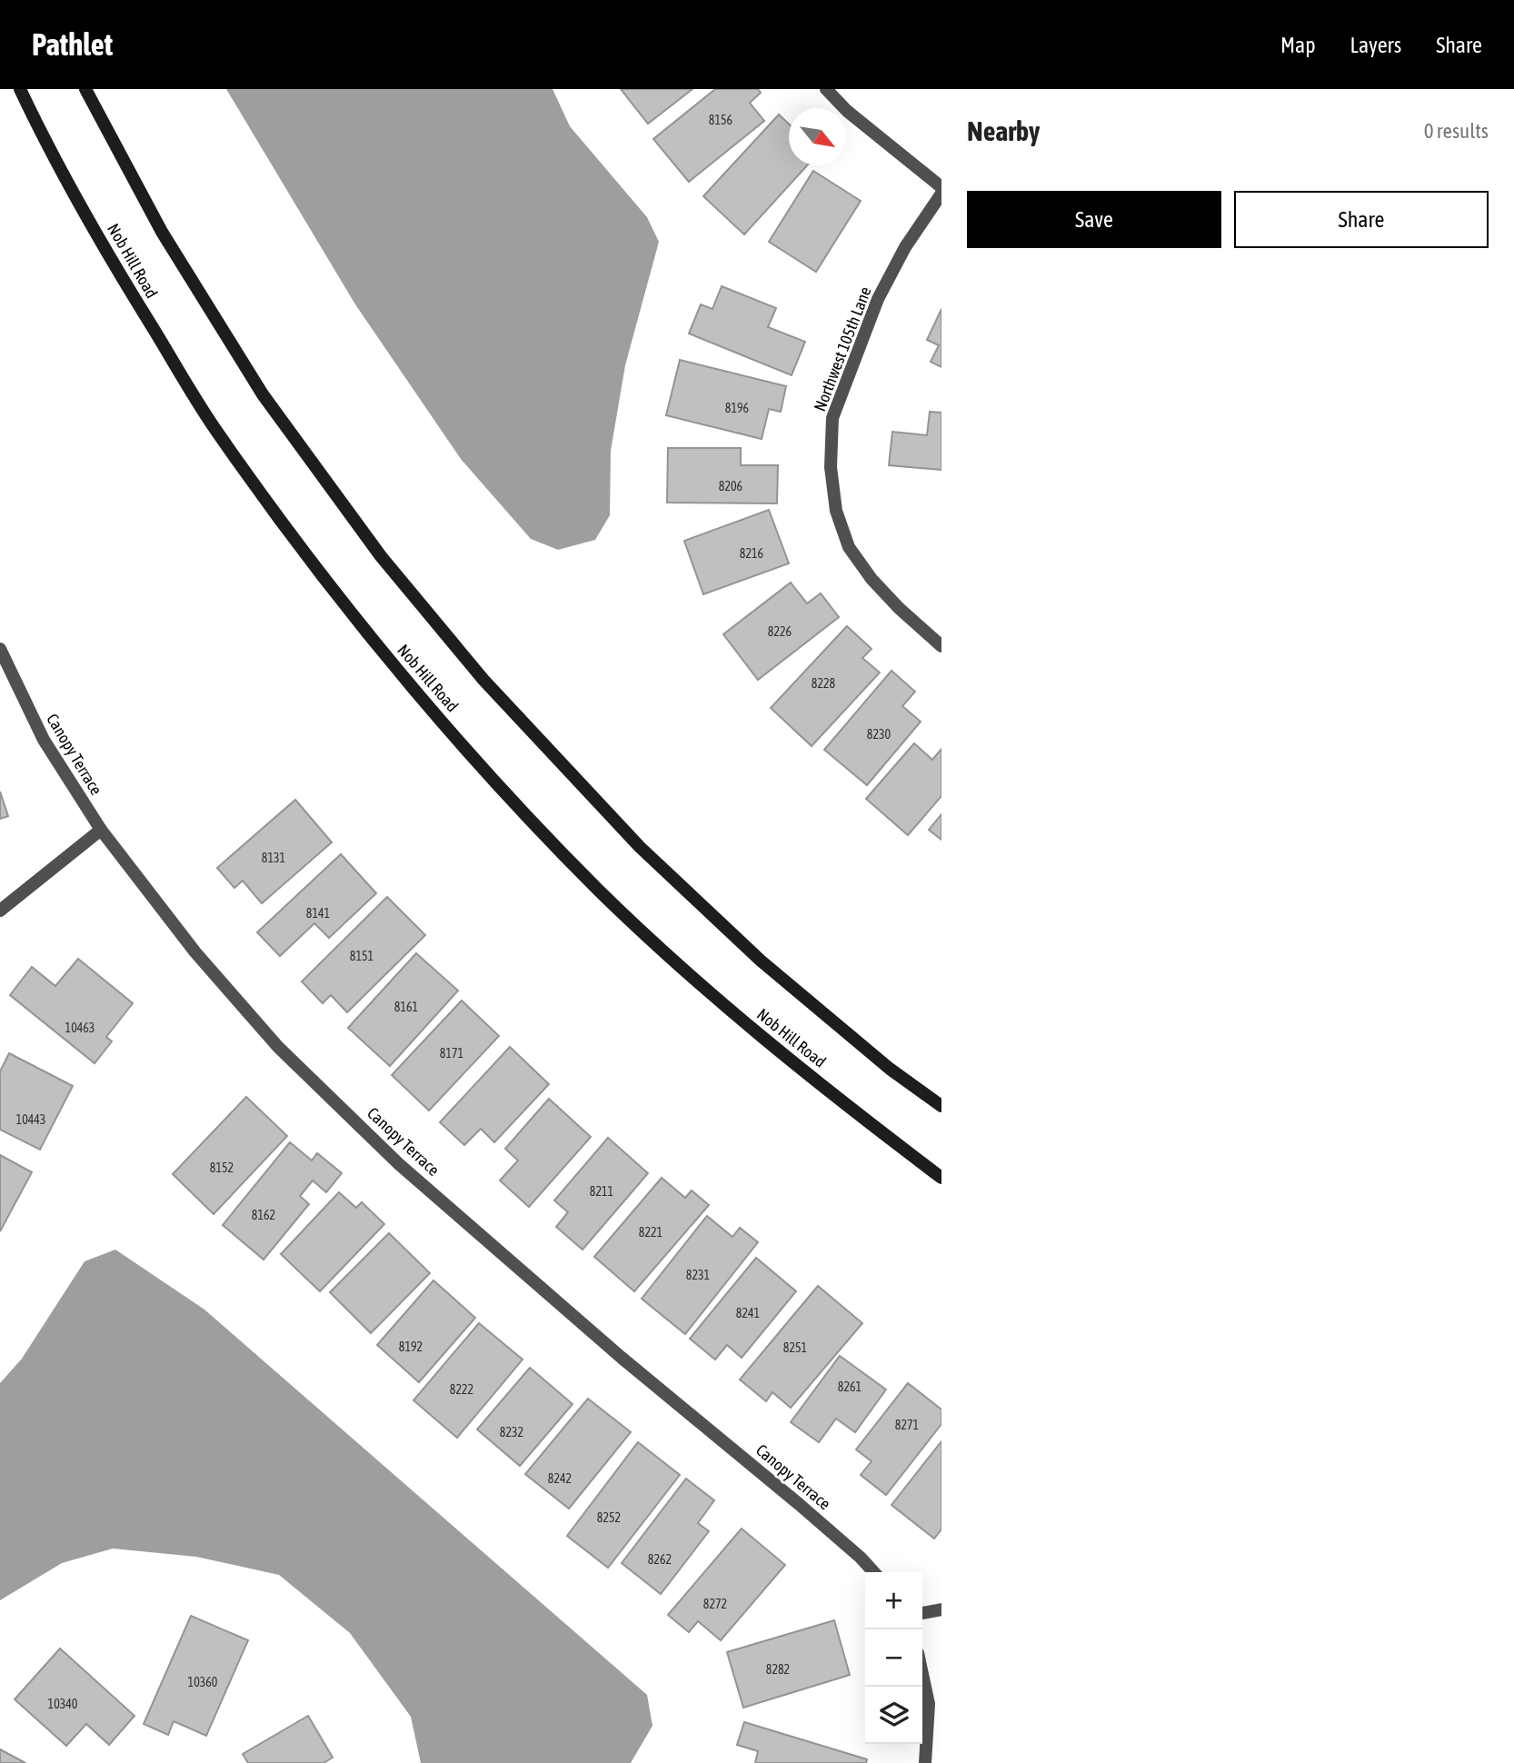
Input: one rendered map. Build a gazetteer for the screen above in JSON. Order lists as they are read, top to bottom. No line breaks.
{"streets":{"main road":["Nob Hill Road"],"street":["Northwest 105th Lane","Canopy Terrace"]},"house_numbers":["8156","8196","8206","8216","8226","8228","8230","8131","8141","8151","8161","10463","8171","10443","8152","8211","8162","8221","8231","8241","8192","8251","8261","8222","8271","8232","8242","8252","8262","8272","8282","10360","10340"],"north":"bottom right","page":{"header":"Pathlet","nav":["Map","Layers","Share"],"heading":["Nearby","0 results"],"buttons":["Save","Share"],"map_buttons":["+","−"]}}
